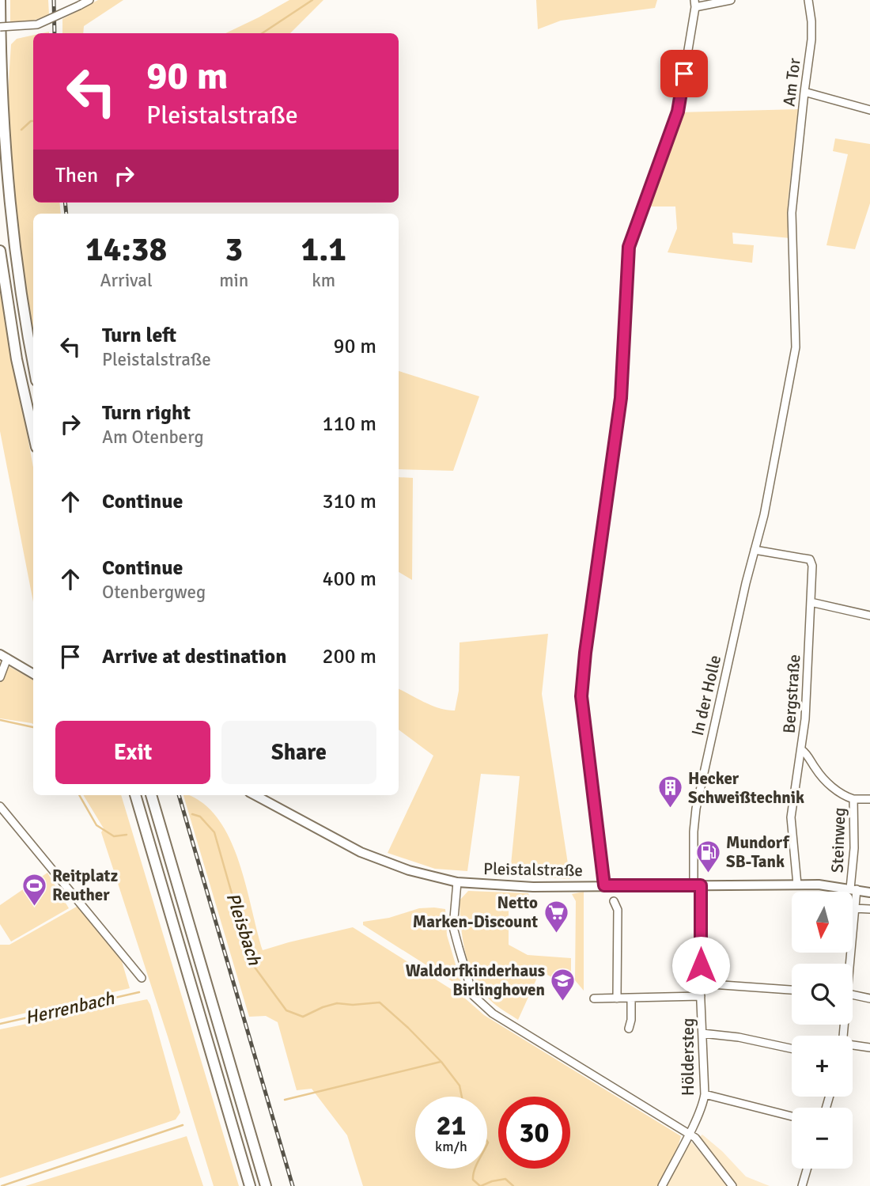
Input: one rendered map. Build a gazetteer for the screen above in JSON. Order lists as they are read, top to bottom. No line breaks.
{"streets":{"main road":["Pleistalstraße"],"street":["Am Tor","Bergstraße","In der Holle","Steinweg","Höldersteg"]},"crossings":[["Am Tor","In der Holle"],["Bergstraße","In der Holle"],["Bergstraße","Steinweg"],["Bergstraße","Pleistalstraße"],["In der Holle","Pleistalstraße"],["In der Holle","Höldersteg"],["Steinweg","Pleistalstraße"],["Pleistalstraße","Höldersteg"]],"water":["Pleisbach","Herrenbach"],"places":{"building":["Hecker Schweißtechnik"],"fuel station":["Mundorf SB-Tank"],"sports":["Reitplatz Reuther"],"supermarket":["Netto Marken-Discount"],"school or university":["Waldorfkinderhaus Birlinghoven"]},"north":"bottom","page":{"turn":["90 m","Pleistalstraße"],"then":"Then","eta":["14:38","Arrival","3","min","1.1","km"],"list":[{"name":"Turn left","note":"Pleistalstraße","value":"90 m"},{"name":"Turn right","note":"Am Otenberg","value":"110 m"},{"name":"Continue","value":"310 m"},{"name":"Continue","note":"Otenbergweg","value":"400 m"},{"name":"Arrive at destination","value":"200 m"}],"buttons":["Exit","Share"],"map_buttons":["+","−"],"speed":"21 km/h","limit":"30"}}
